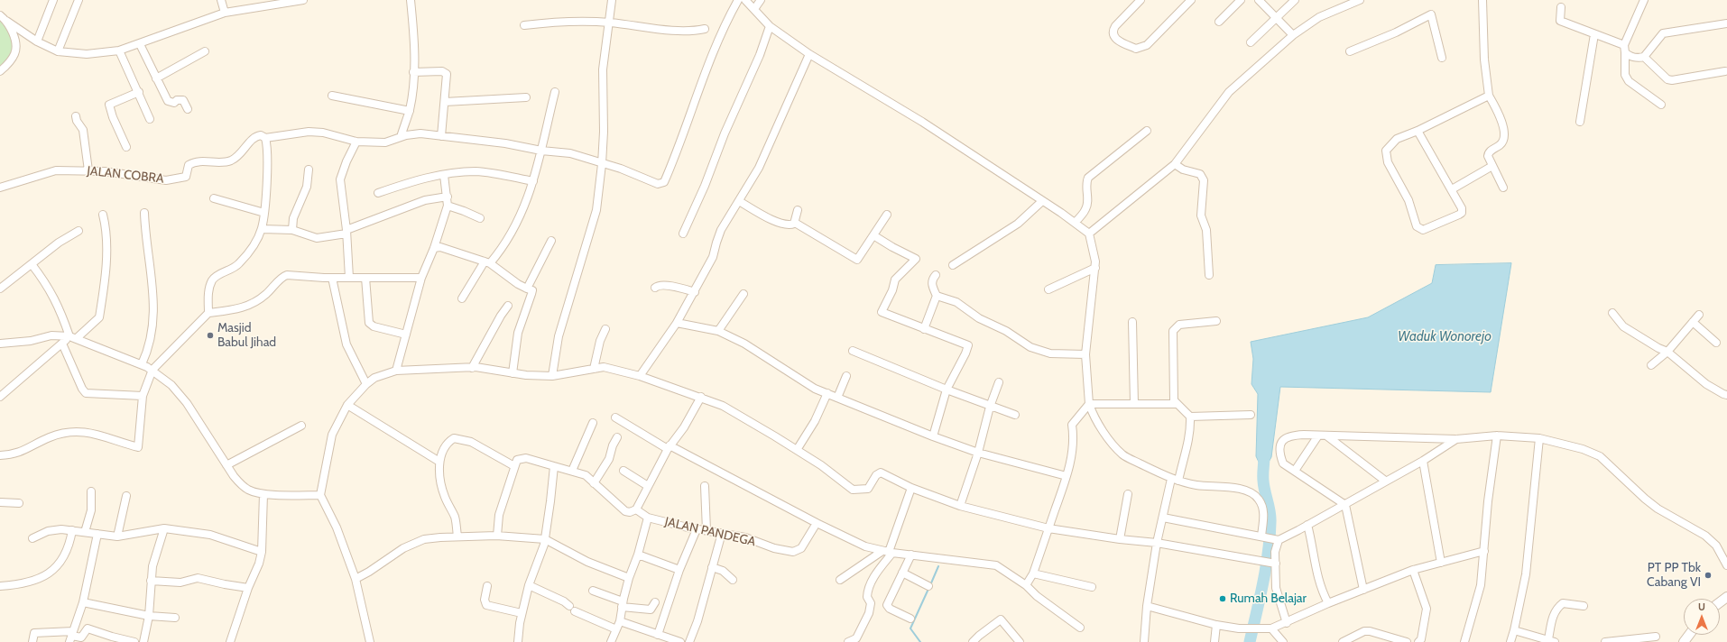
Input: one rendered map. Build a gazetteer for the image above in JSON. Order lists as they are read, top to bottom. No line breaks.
{"streets":{"street":["JALAN COBRA","JALAN PANDEGA"]},"water":["Waduk Wonorejo"],"places":["Masjid Babul Jihad","PT PP Tbk Cabang VI","Rumah Belajar"],"north":"top"}
